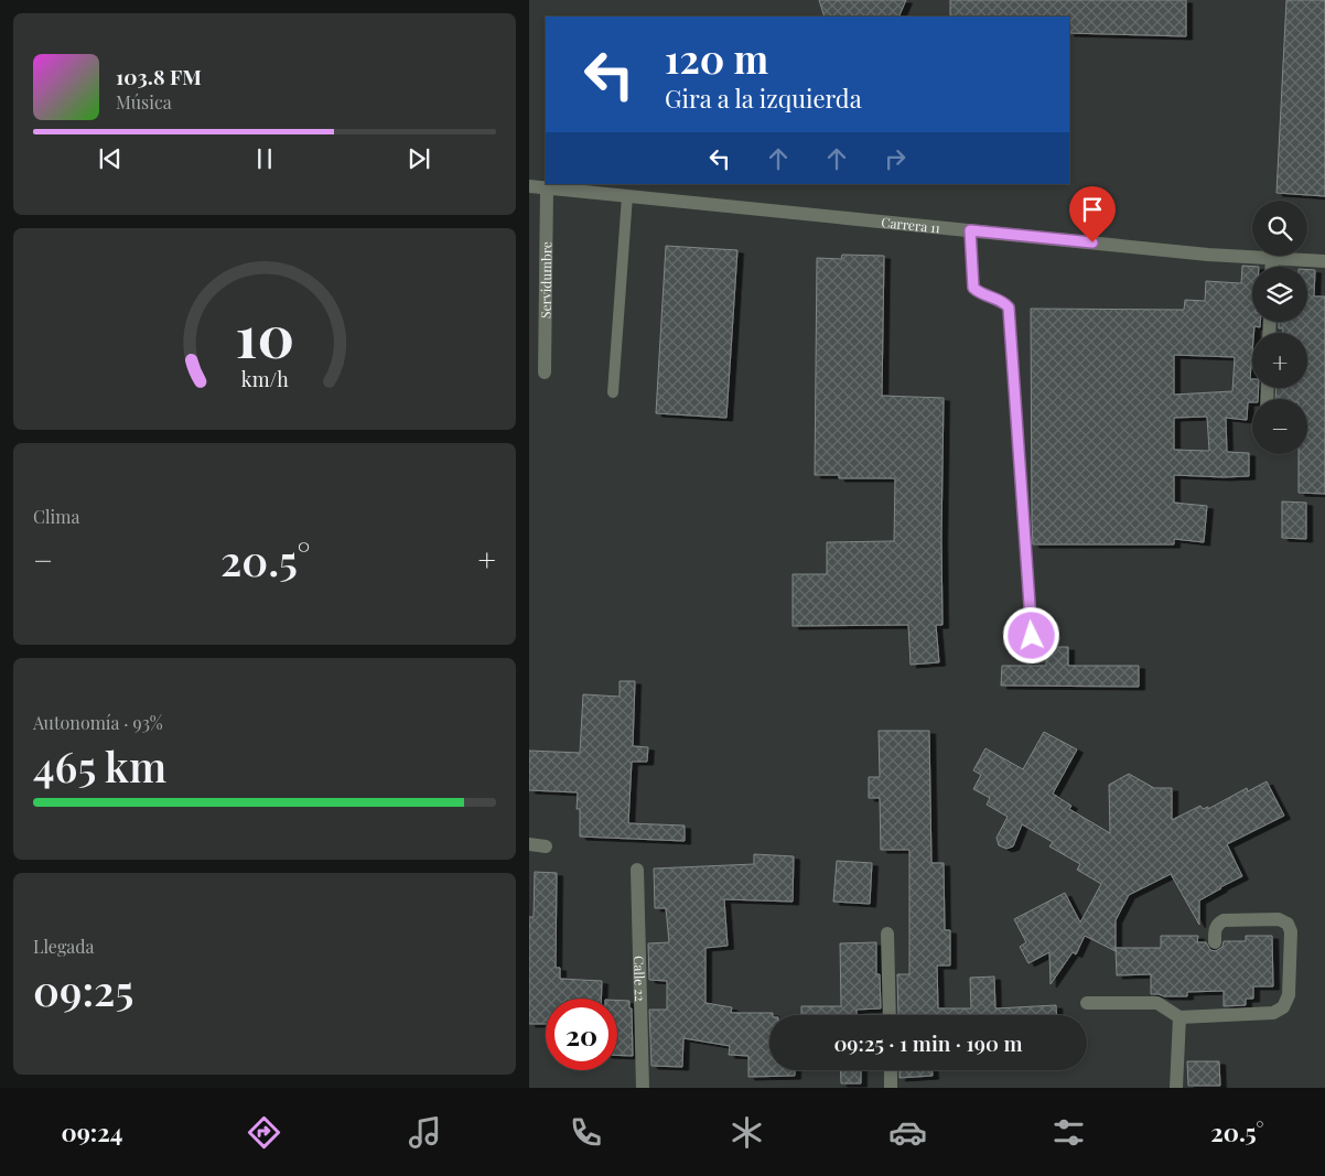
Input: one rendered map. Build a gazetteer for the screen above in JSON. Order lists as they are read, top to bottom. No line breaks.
{"streets":{"street":["Carrera 11","Servidumbre","Calle 22"]},"crossings":[["Carrera 11","Servidumbre"]],"page":{"turn":["120 m","Gira a la izquierda"],"song":["103.8 FM","Música"],"map_buttons":["+","−"],"tile":["Clima",["Autonomía · 93%","465 km"],["Llegada","09:25"]],"heat":["−","20.5°","+"],"limit":"20","trip":"09:25 · 1 min · 190 m","tabs":["09:24","20.5°"],"gauge":["10","km/h"]}}
